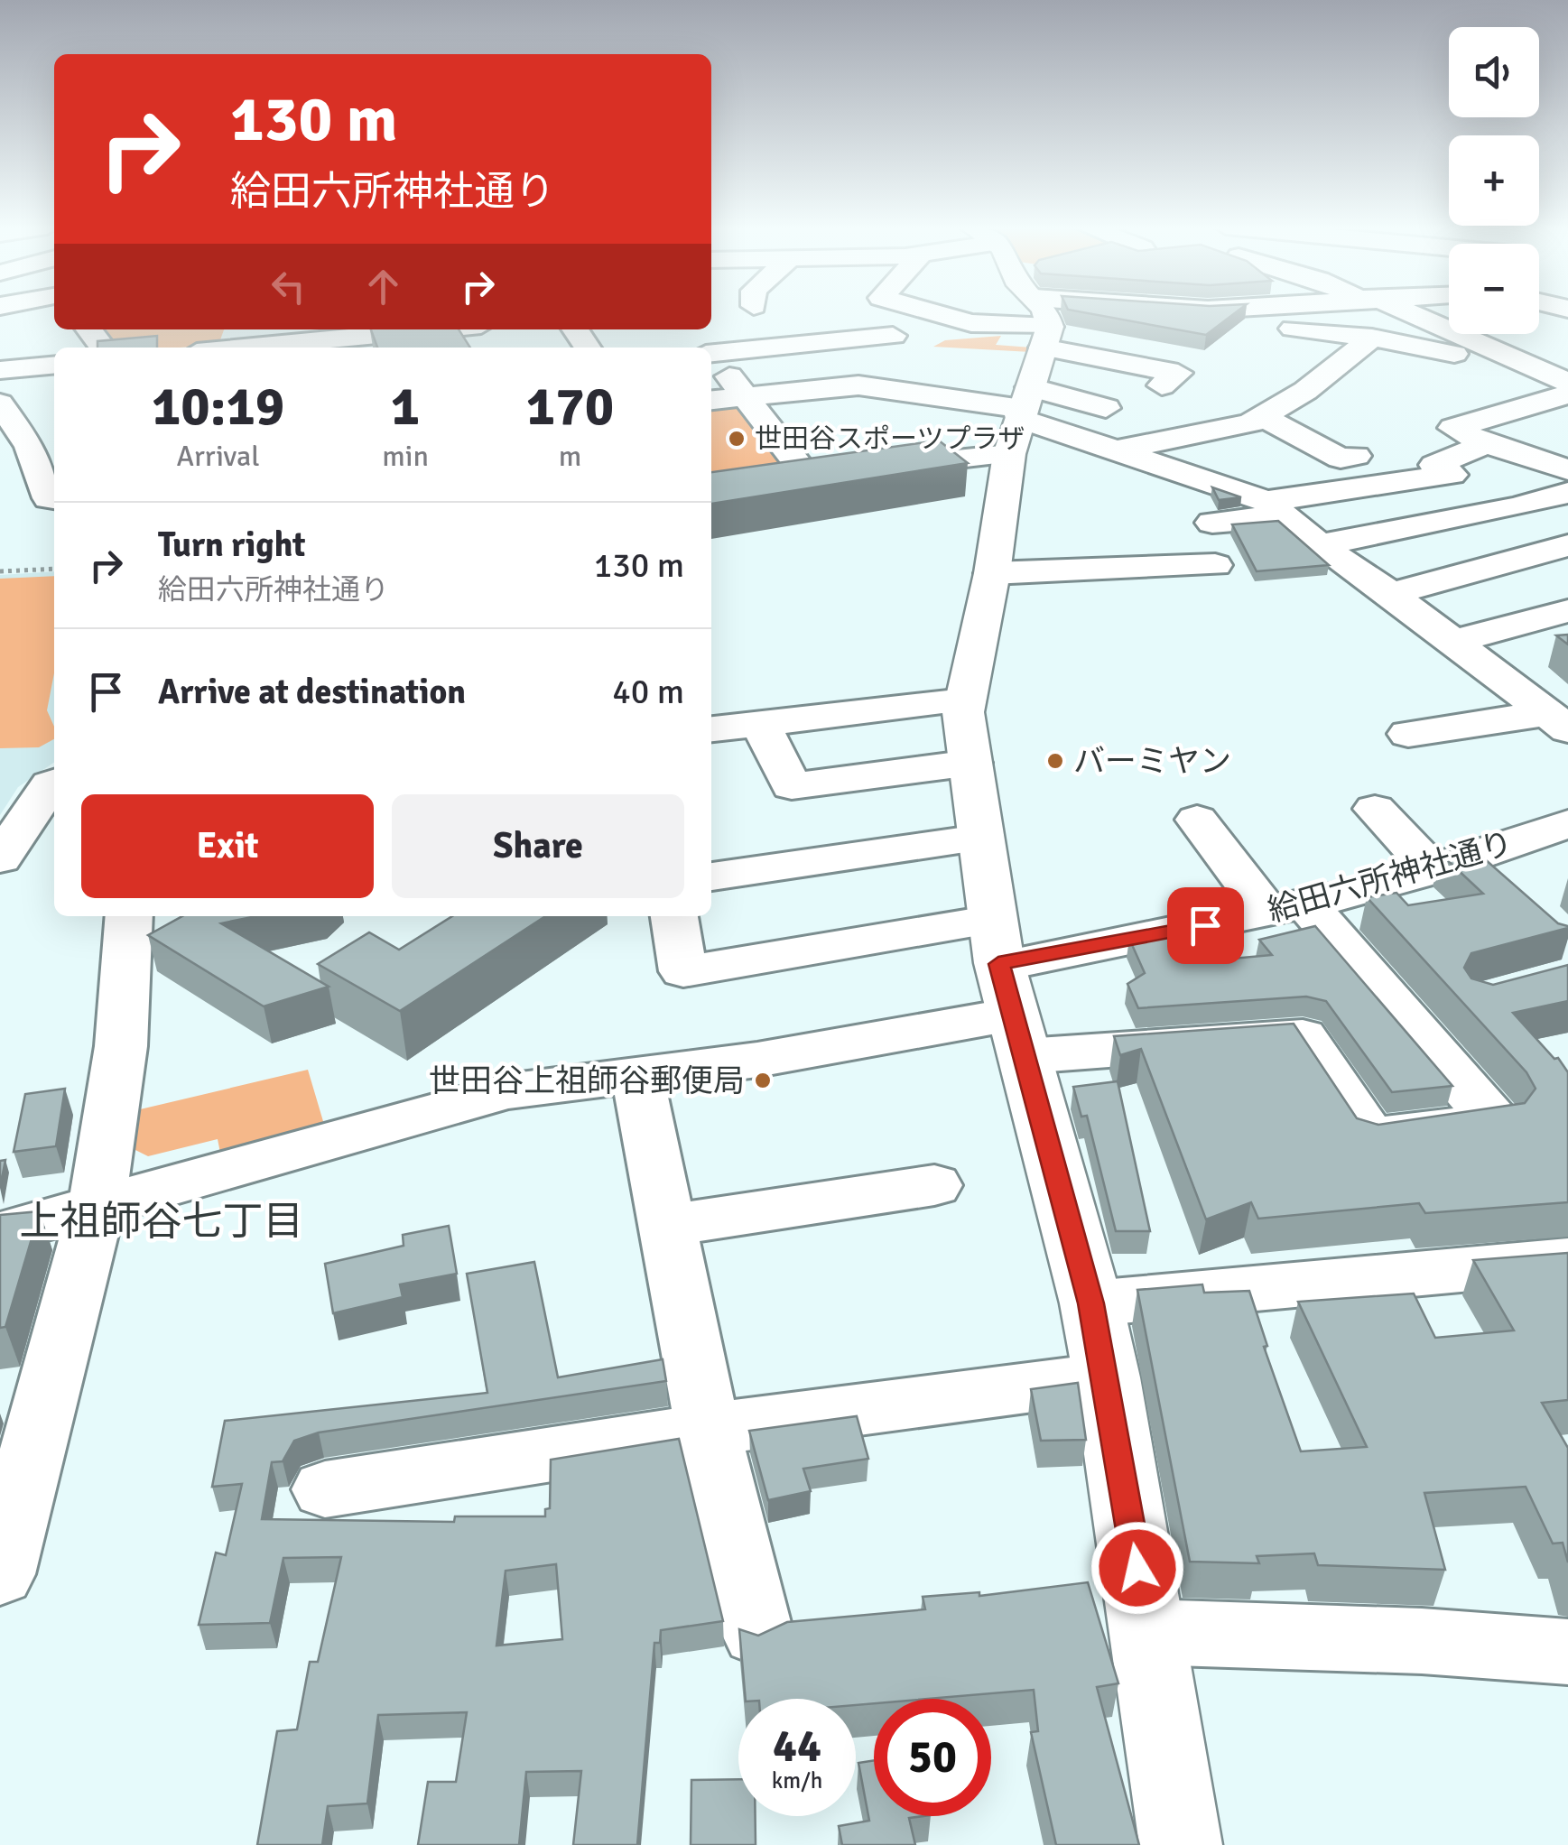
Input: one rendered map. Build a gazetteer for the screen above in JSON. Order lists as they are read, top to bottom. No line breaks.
{"streets":{"street":["給田六所神社通り"]},"districts":["上祖師谷七丁目"],"places":["世田谷スポーツプラザ","バーミヤン","世田谷上祖師谷郵便局"],"page":{"map_buttons":["+","−"],"turn":["130 m","給田六所神社通り"],"eta":["10:19","Arrival","1","min","170","m"],"list":[{"name":"Turn right","note":"給田六所神社通り","value":"130 m"},{"name":"Arrive at destination","value":"40 m"}],"buttons":["Exit","Share"],"speed":"44 km/h","limit":"50"}}
